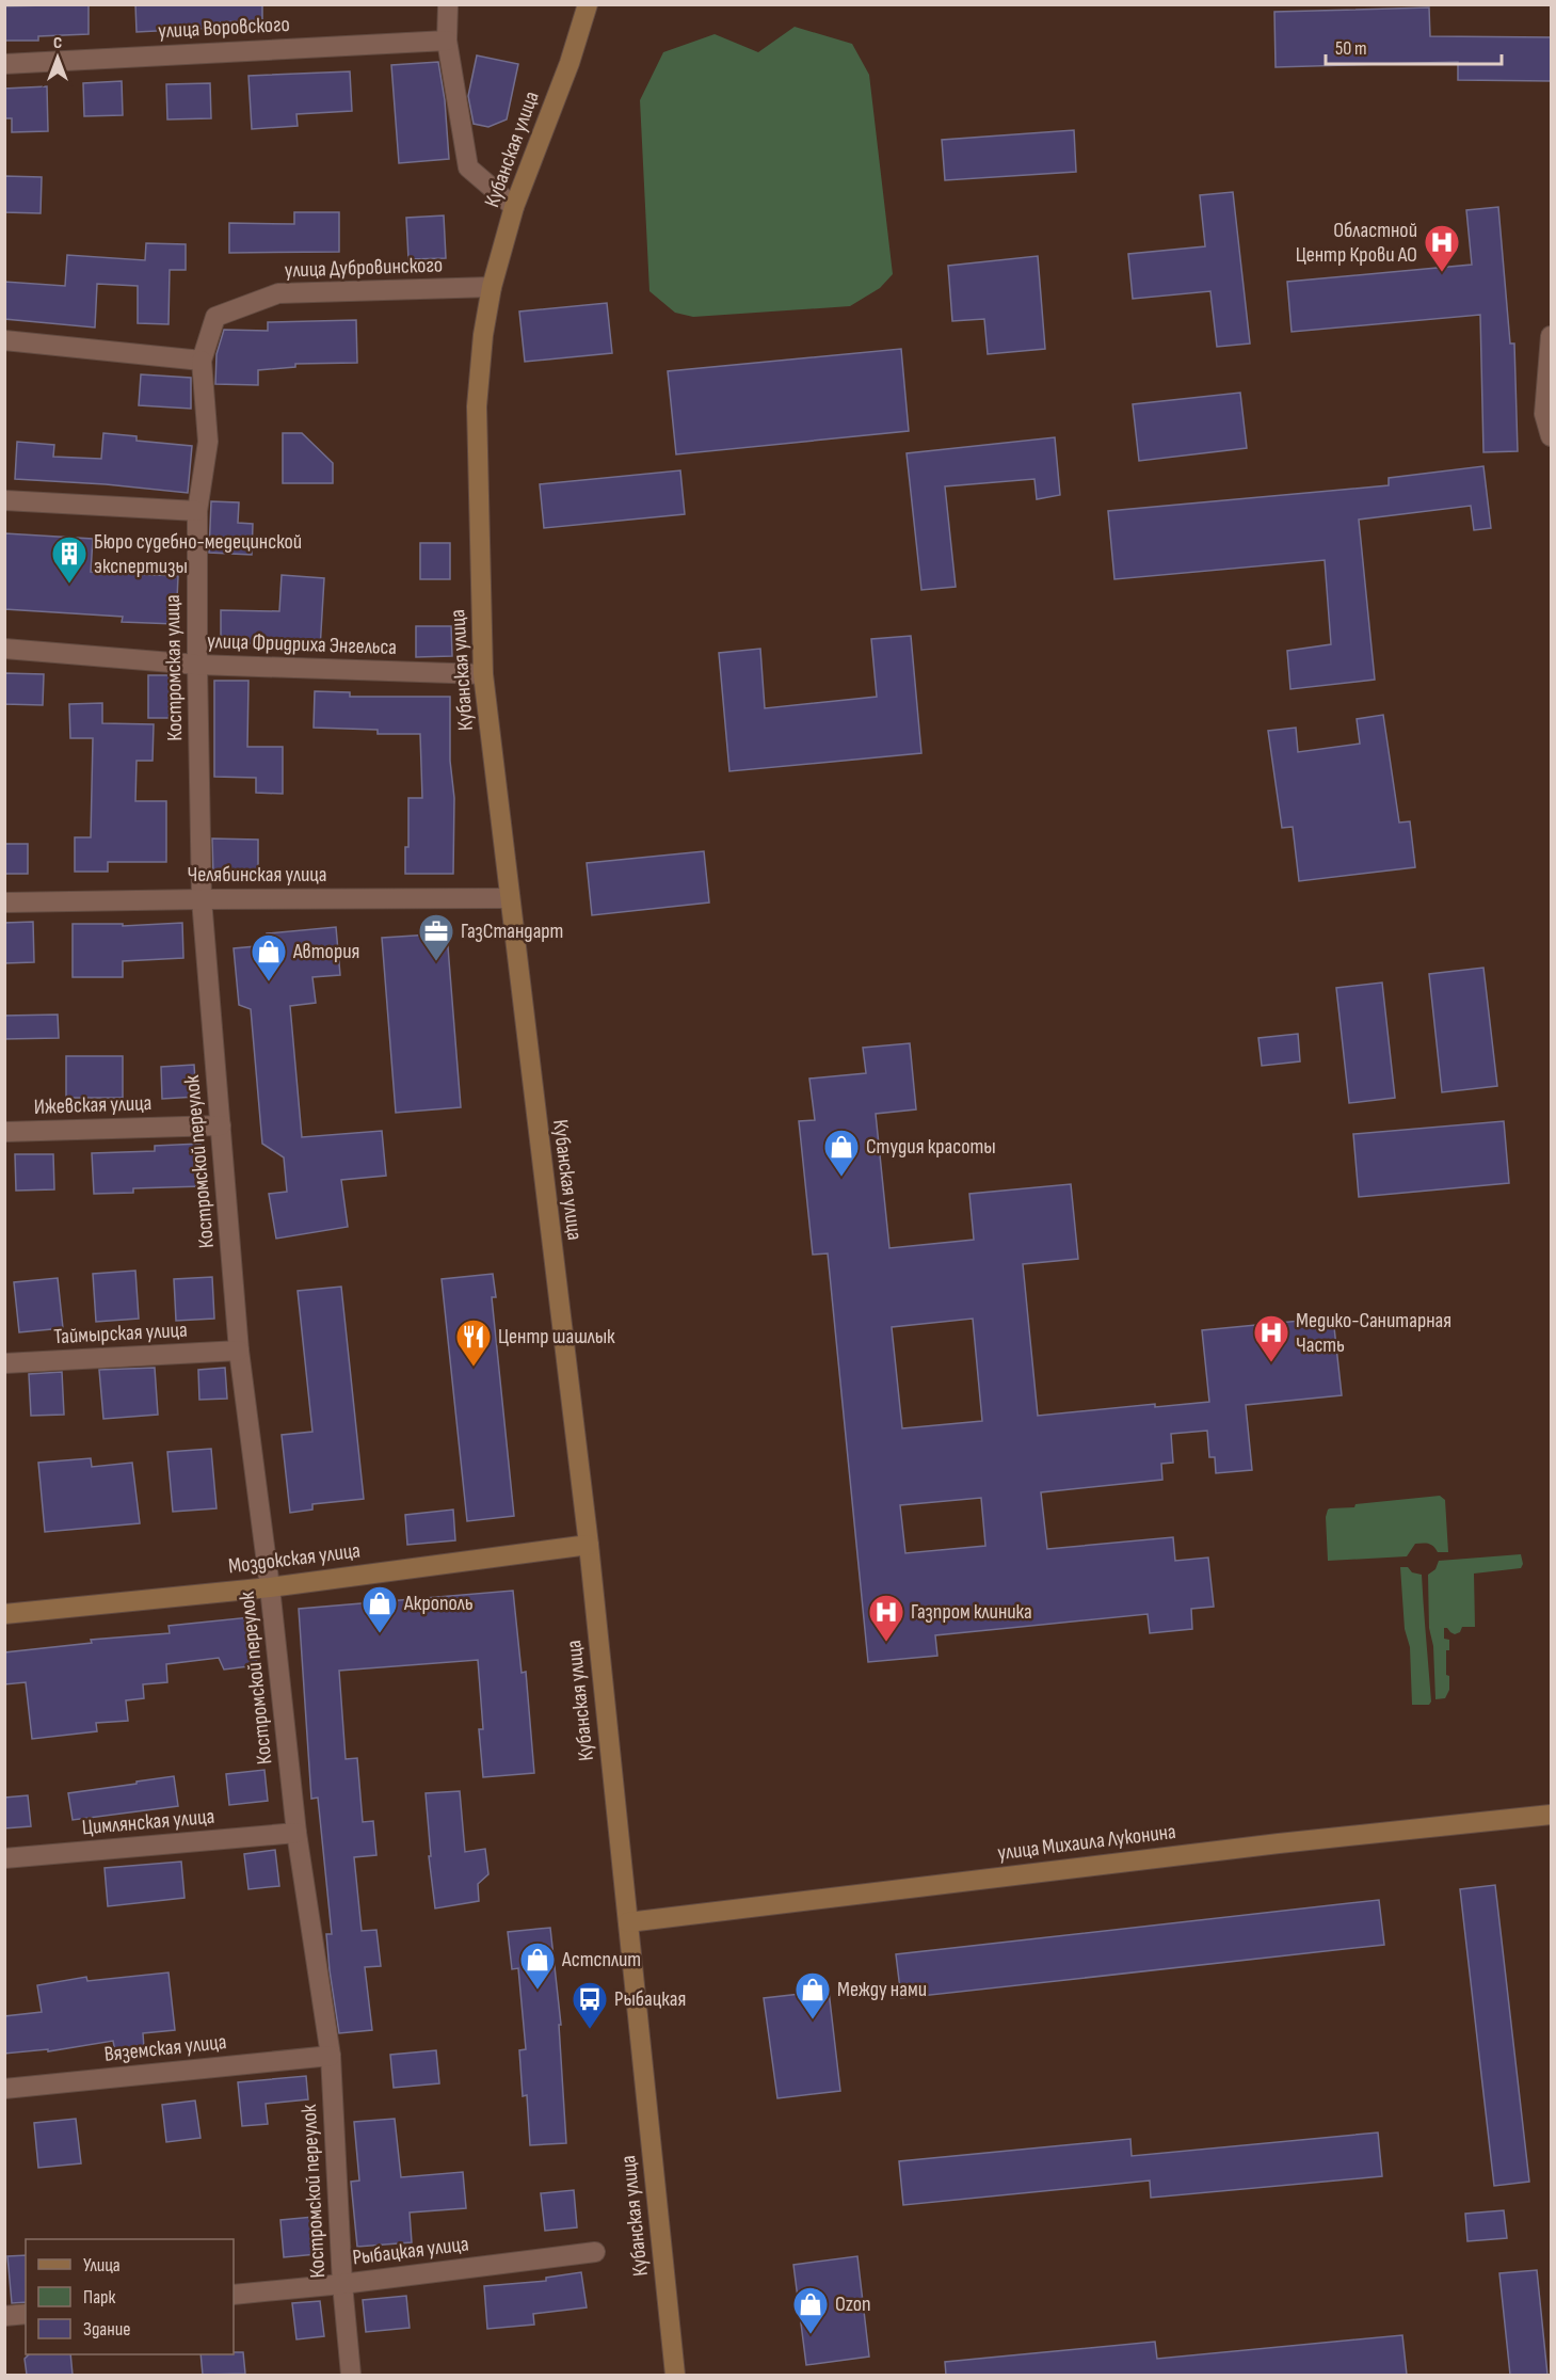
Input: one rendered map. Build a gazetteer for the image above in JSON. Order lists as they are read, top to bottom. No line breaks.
{"streets":{"main road":["Кубанская улица","Моздокская улица","улица Михаила Луконина"],"street":["улица Воровского","улица Дубровинского","улица Фридриха Энгельса","Костромская улица","Челябинская улица","Ижевская улица","Костромской переулок","Таймырская улица","Цимлянская улица","Вяземская улица","Рыбацкая улица"]},"crossings":[["Кубанская улица","улица Дубровинского"],["Кубанская улица","улица Фридриха Энгельса"],["Кубанская улица","Челябинская улица"],["Кубанская улица","Моздокская улица"],["Кубанская улица","улица Михаила Луконина"],["улица Дубровинского","Костромская улица"],["улица Фридриха Энгельса","Костромская улица"],["Костромская улица","Челябинская улица"],["Костромская улица","Костромской переулок"],["Челябинская улица","Костромской переулок"],["Ижевская улица","Костромской переулок"],["Костромской переулок","Таймырская улица"],["Костромской переулок","Моздокская улица"],["Костромской переулок","Цимлянская улица"],["Костромской переулок","Вяземская улица"],["Костромской переулок","Рыбацкая улица"]],"places":{"hospital":["Областной Центр Крови АО","Медико-Санитарная Часть","Газпром клиника"],"building":["Бюро судебно-медецинской экспертизы"],"office":["ГазСтандарт"],"shop":["Автория","Студия красоты","Акрополь","Астсплит","Между нами","Ozon"],"restaurant":["Центр шашлык"],"bus stop":["Рыбацкая"]},"legend":["Улица","Парк","Здание"],"scale_bar":"50 m","north":"top"}
